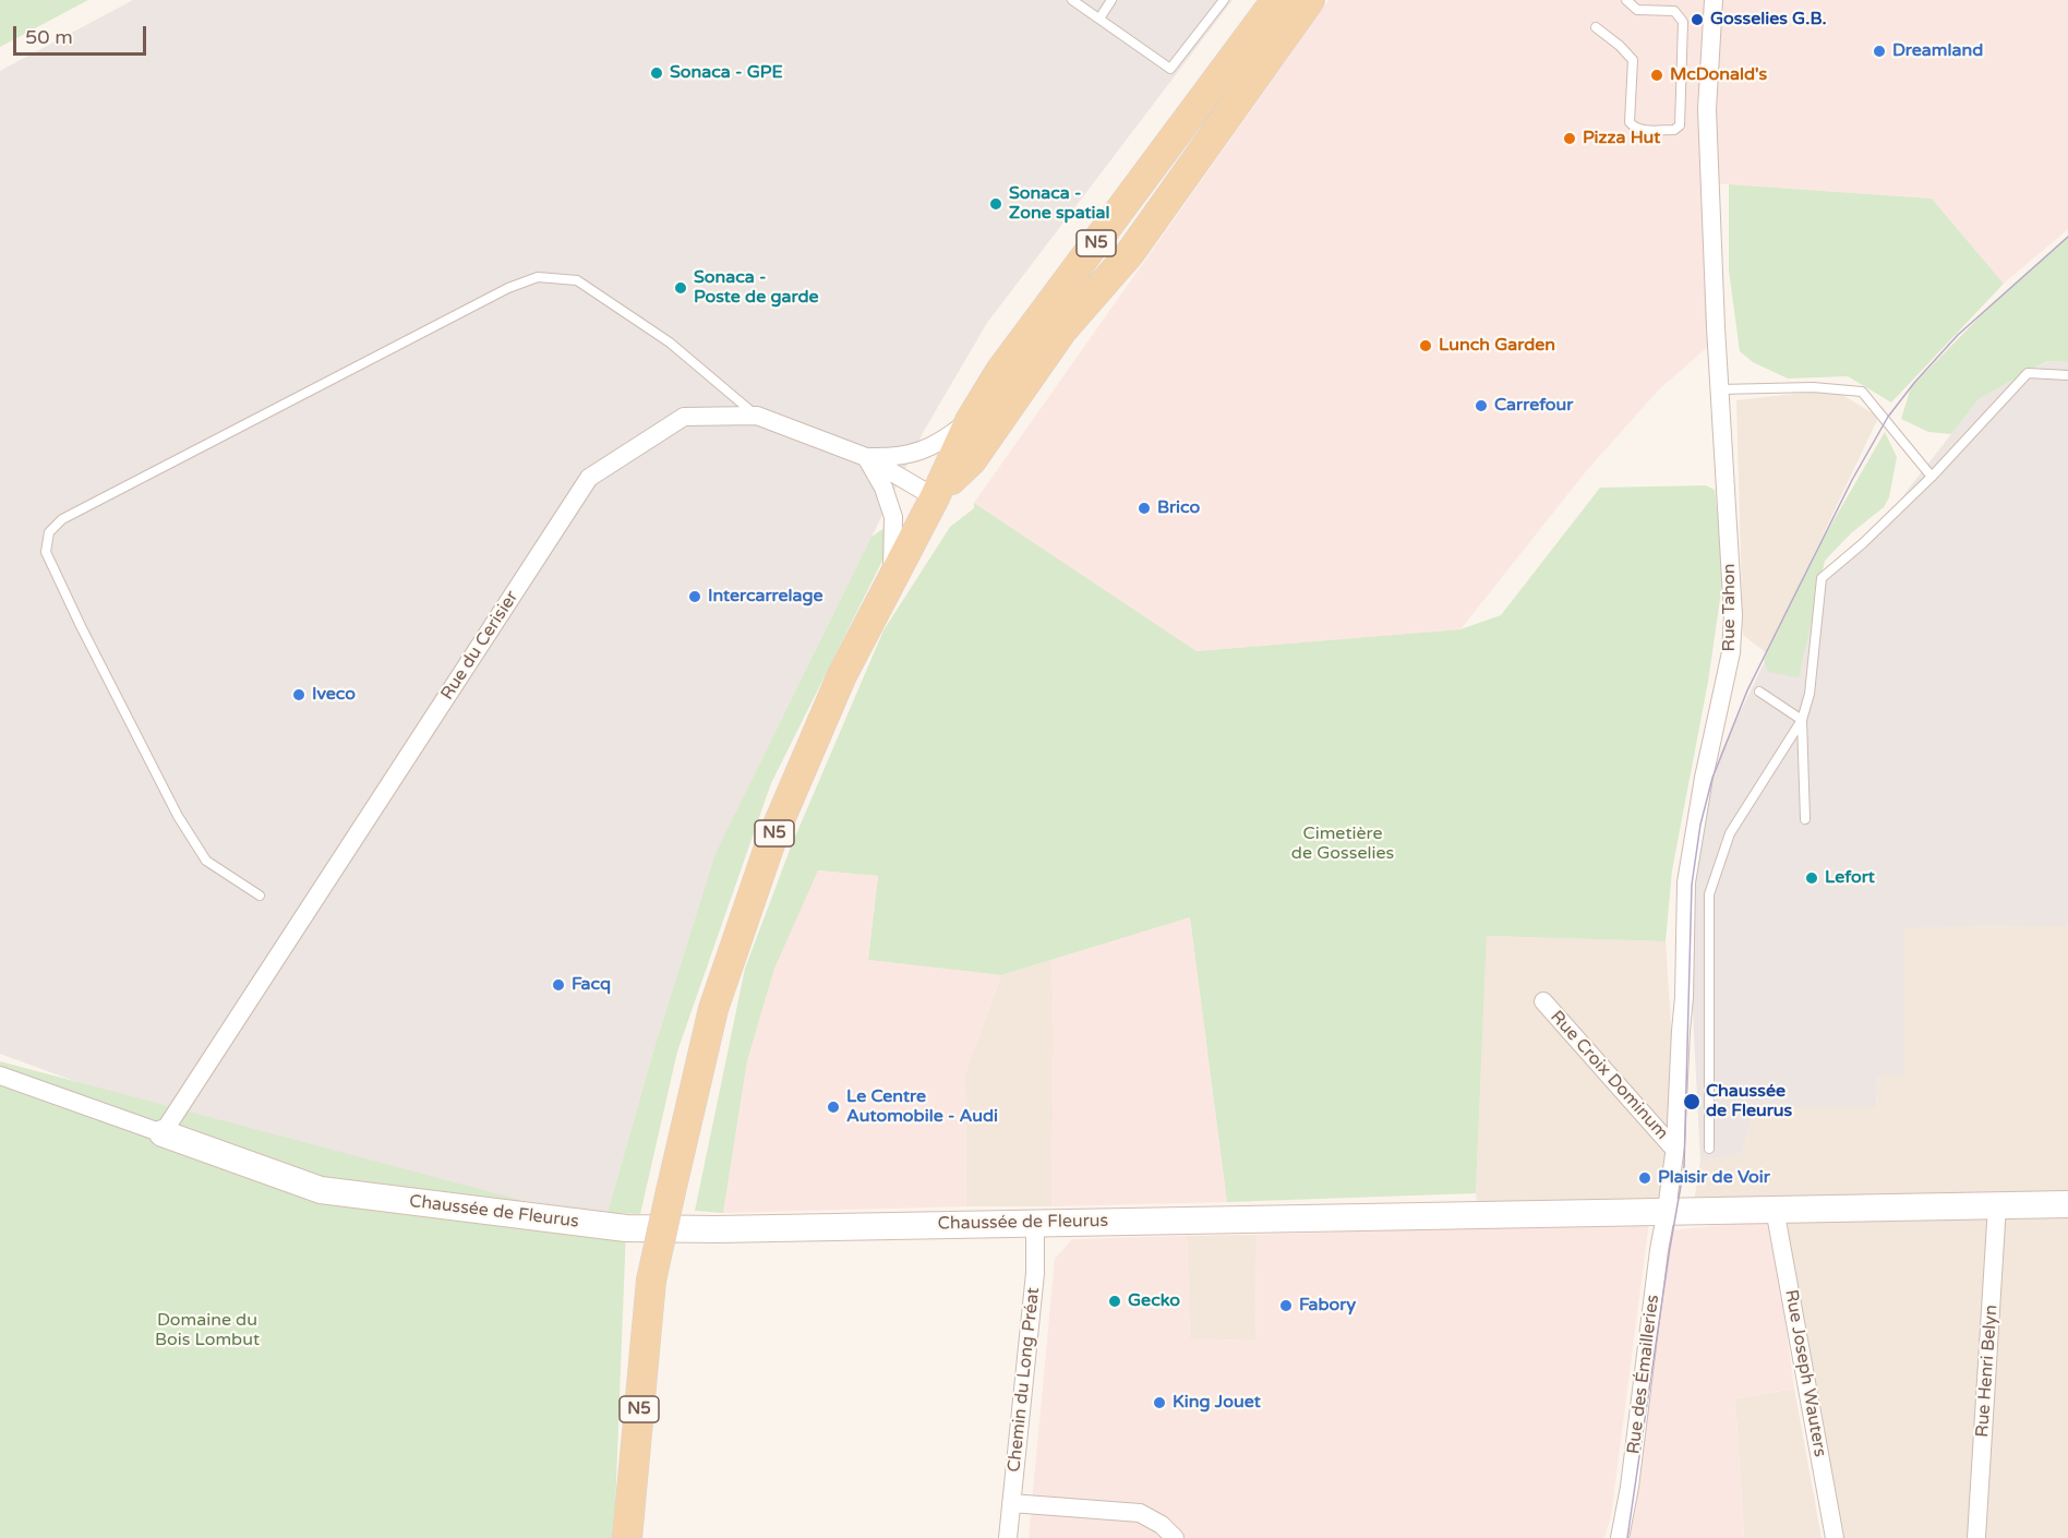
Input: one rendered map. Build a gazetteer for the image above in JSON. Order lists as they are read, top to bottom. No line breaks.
{"streets":{"main road":["N5","Chaussée de Fleurus"],"street":["Rue Tahon","Rue du Cerisier","Rue Croix Dominum","Rue Henri Belyn","Rue Joseph Wauters","Rue des Émailleries","Chemin du Long Préat"]},"crossings":[["N5","Rue du Cerisier"],["Rue Tahon","Rue Croix Dominum"],["Rue Tahon","Chaussée de Fleurus"],["Rue Tahon","Rue des Émailleries"],["Rue du Cerisier","Chaussée de Fleurus"],["Chaussée de Fleurus","Rue Henri Belyn"],["Chaussée de Fleurus","Rue Joseph Wauters"],["Chaussée de Fleurus","Rue des Émailleries"],["Chaussée de Fleurus","Chemin du Long Préat"]],"parks":["Cimetière de Gosselies","Domaine du Bois Lombut"],"places":["Gosselies G.B.","Dreamland","Sonaca - GPE","McDonald's","Pizza Hut","Sonaca - Zone spatial","Sonaca - Poste de garde","Lunch Garden","Carrefour","Brico","Intercarrelage","Iveco","Lefort","Facq","Chaussée de Fleurus","Le Centre Automobile - Audi","Plaisir de Voir","Gecko","Fabory","King Jouet"],"scale_bar":"50 m"}
